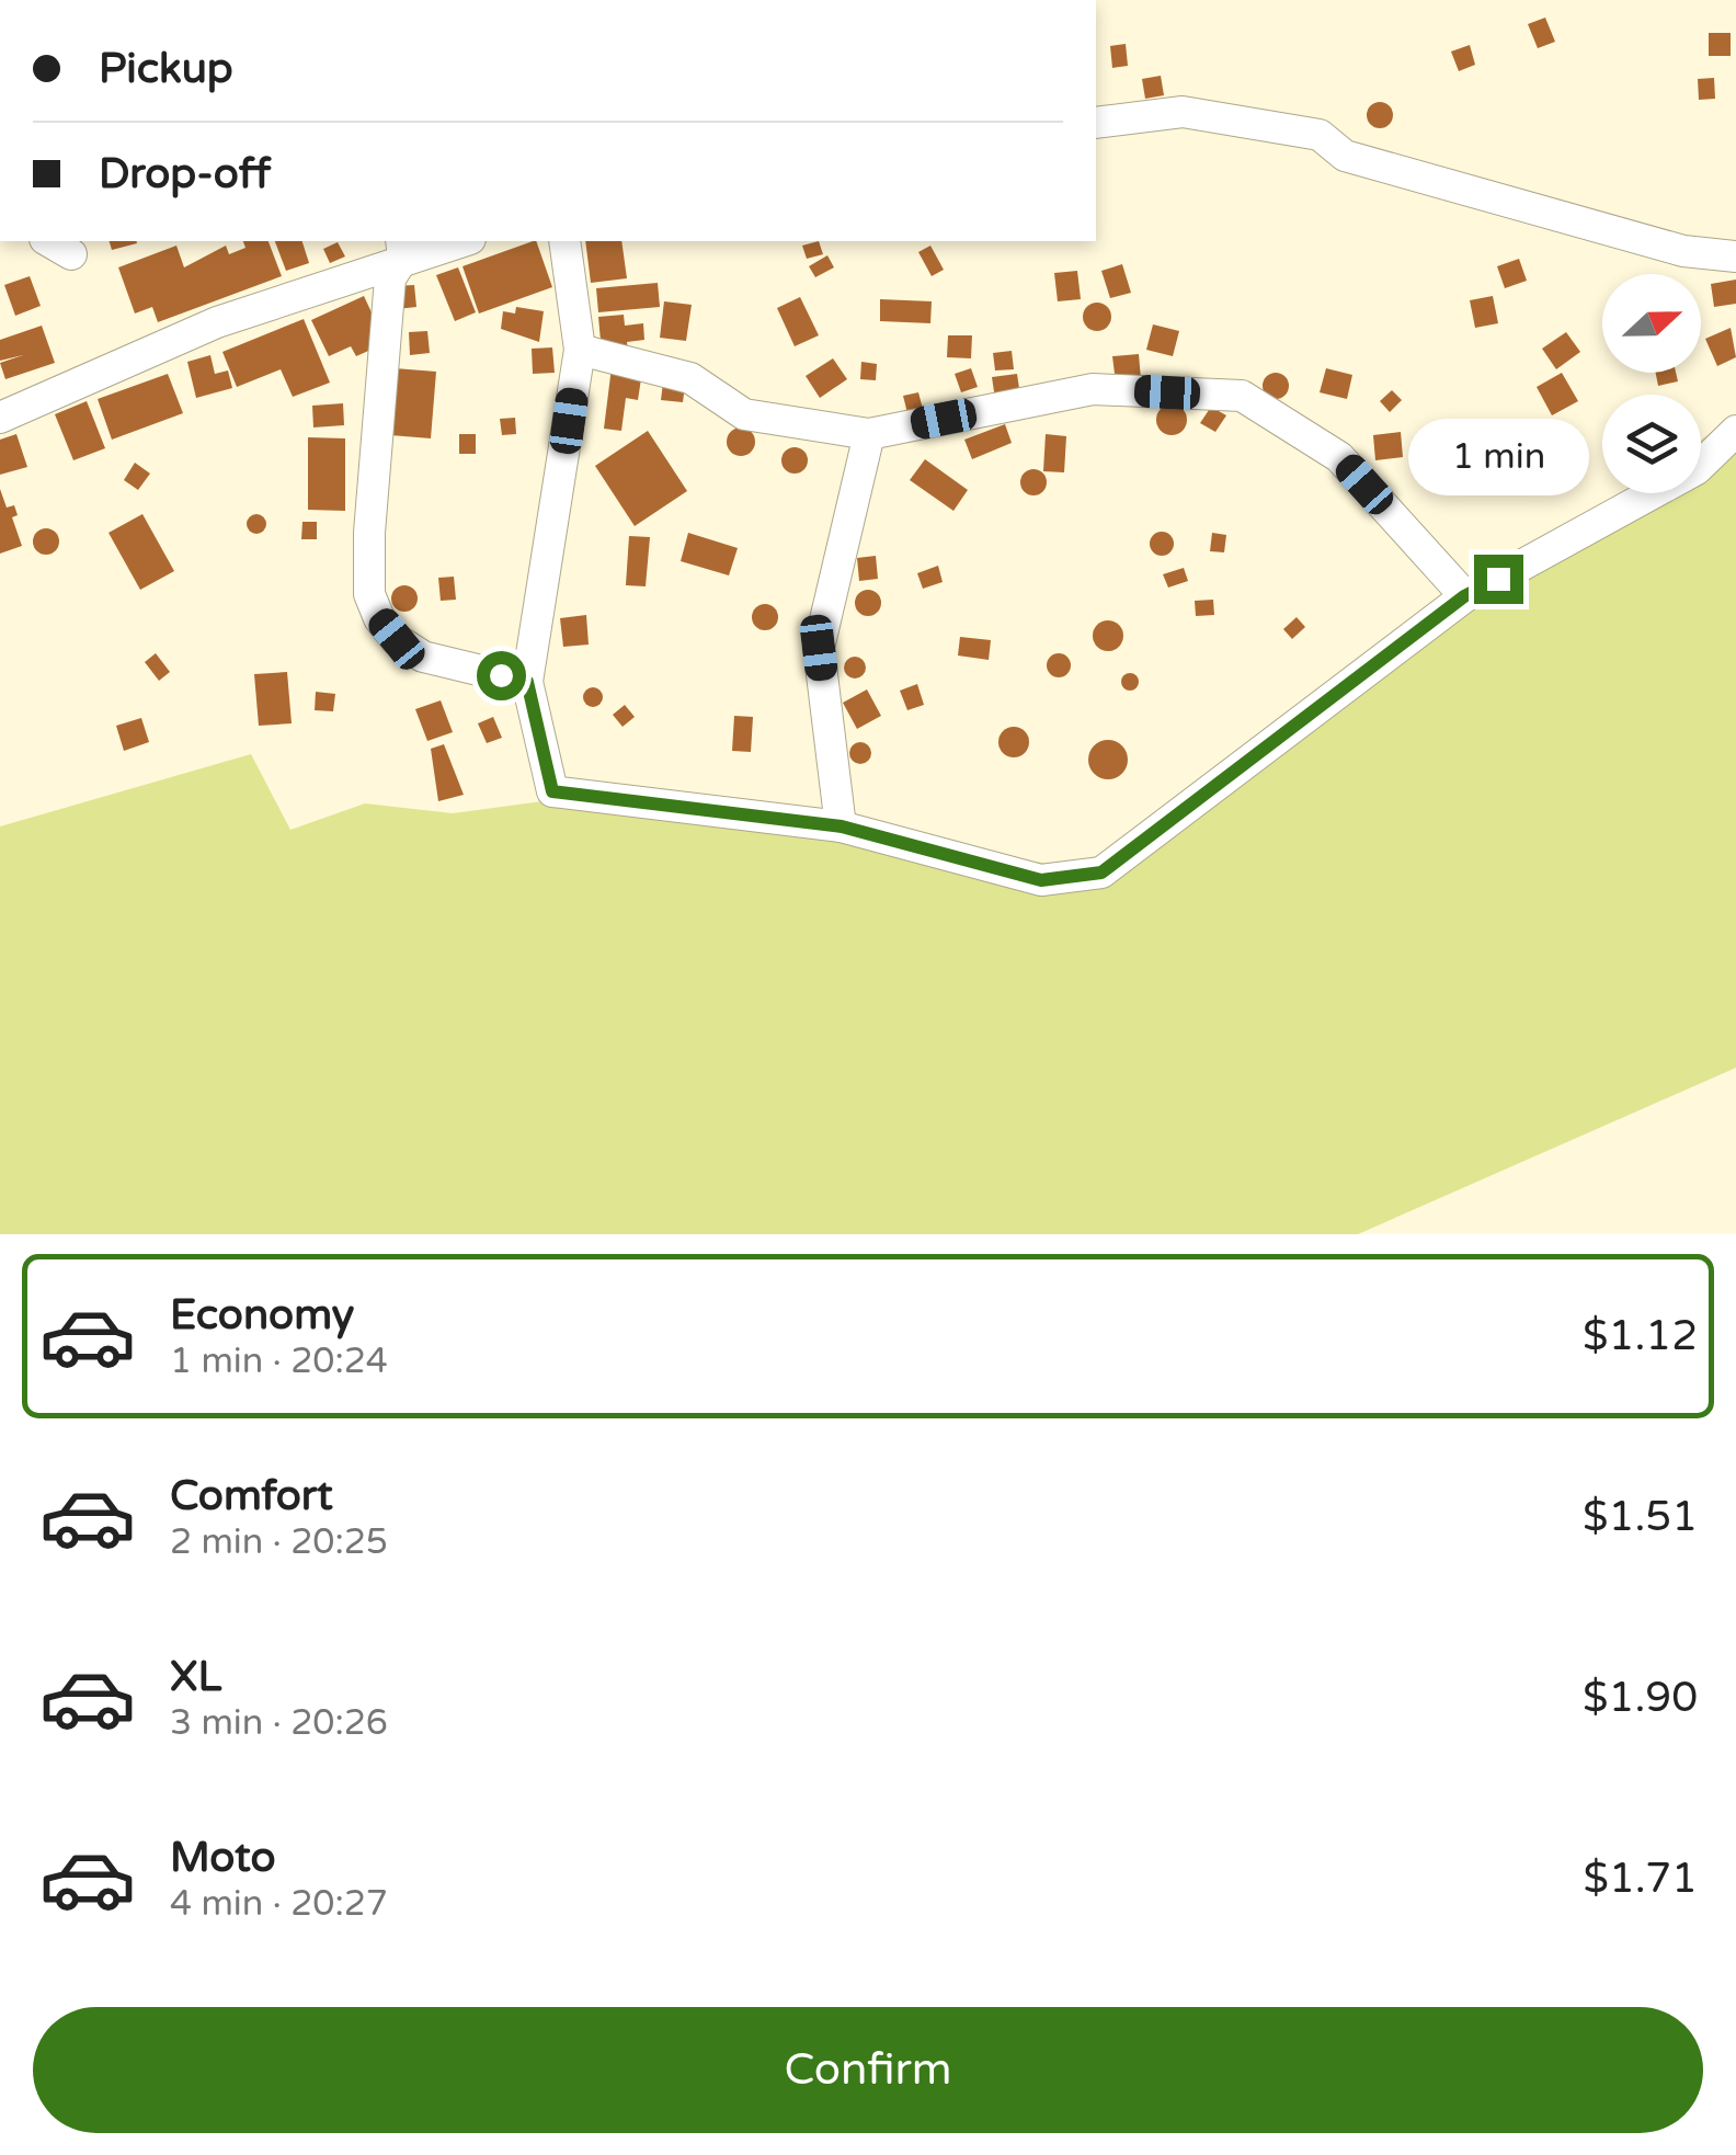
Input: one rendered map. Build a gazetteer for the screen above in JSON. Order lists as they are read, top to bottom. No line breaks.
{"north":"right","page":{"banner":["Pickup","Drop-off"],"bubble":"1 min","list":[{"name":"Economy","note":"1 min · 20:24","value":"$1.12"},{"name":"Comfort","note":"2 min · 20:25","value":"$1.51"},{"name":"XL","note":"3 min · 20:26","value":"$1.90"},{"name":"Moto","note":"4 min · 20:27","value":"$1.71"}],"buttons":"Confirm"}}
